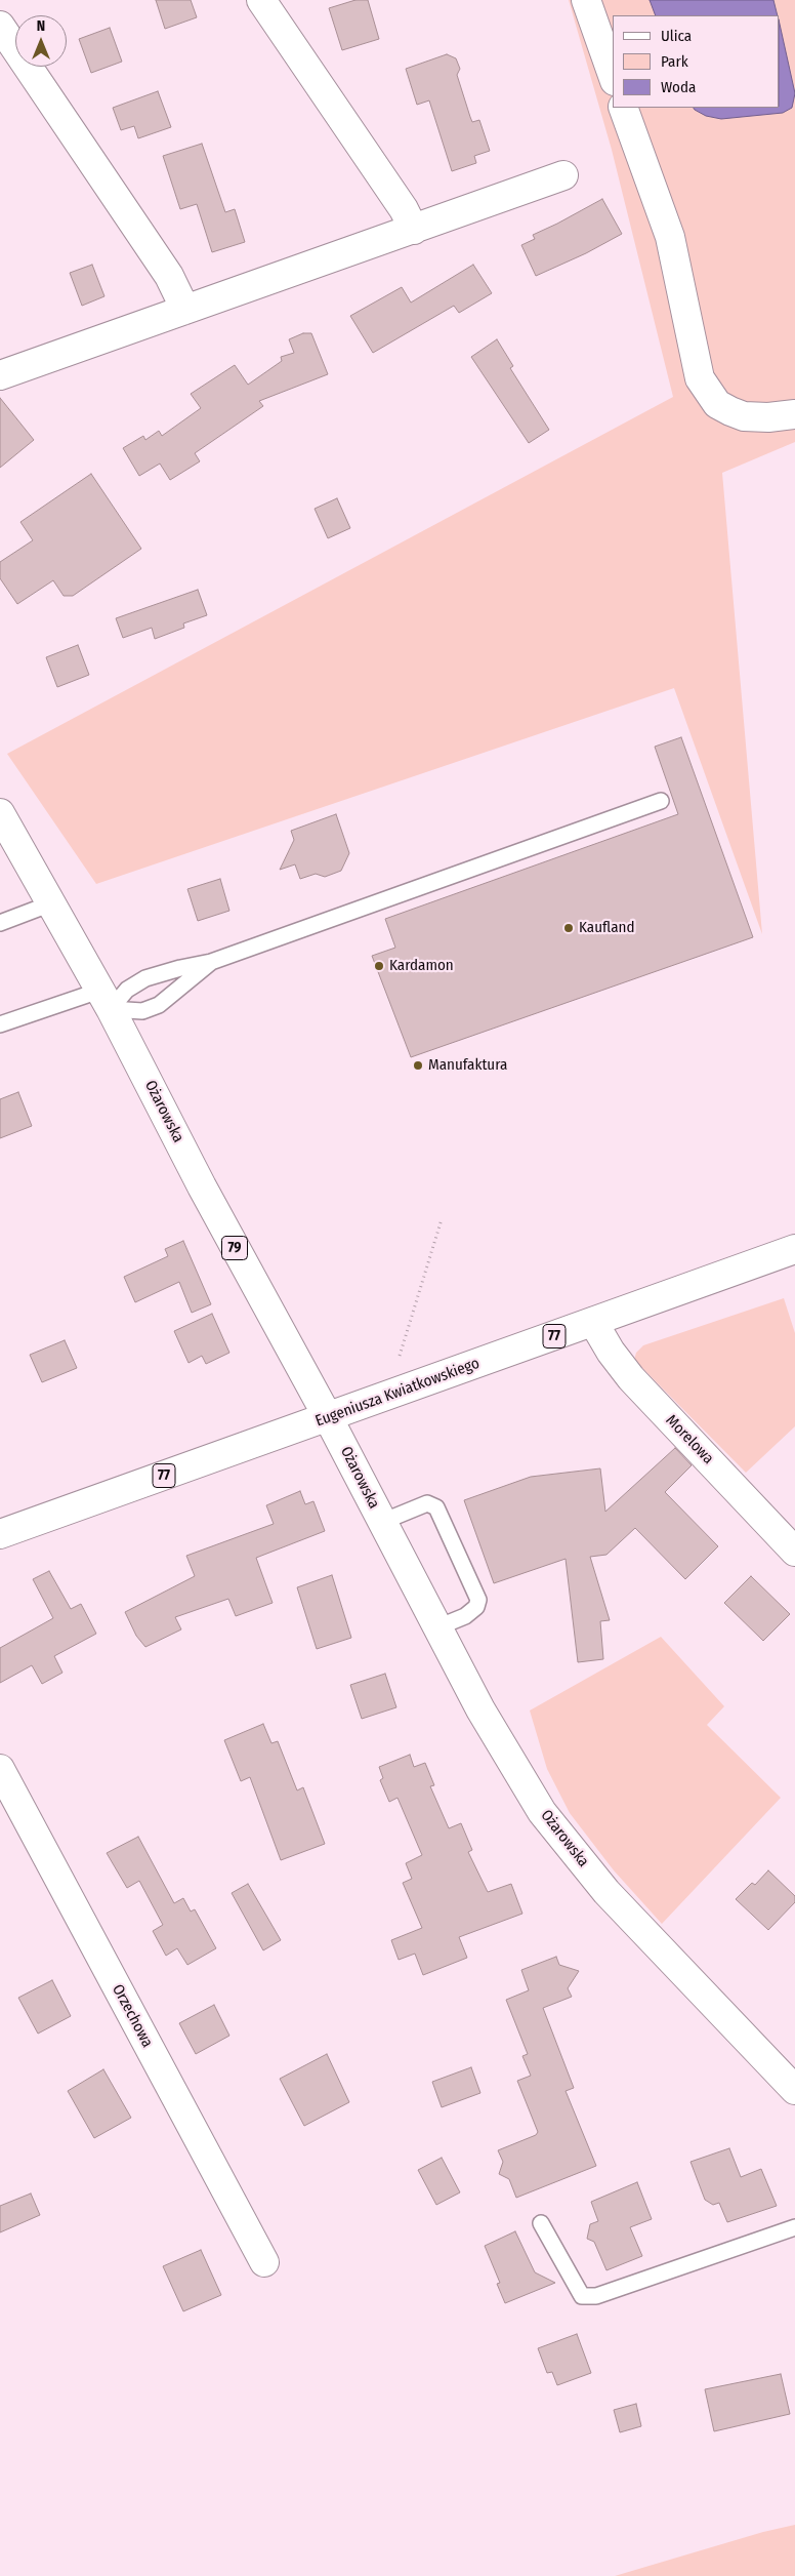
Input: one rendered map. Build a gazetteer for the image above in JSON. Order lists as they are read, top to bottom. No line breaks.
{"streets":{"street":["Ożarowska","79","77","Eugeniusza Kwiatkowskiego","Morelowa","Orzechowa"]},"crossings":[["Ożarowska","Eugeniusza Kwiatkowskiego"],["Eugeniusza Kwiatkowskiego","Morelowa"]],"places":["Kaufland","Kardamon","Manufaktura"],"legend":["Ulica","Park","Woda"],"north":"top"}
